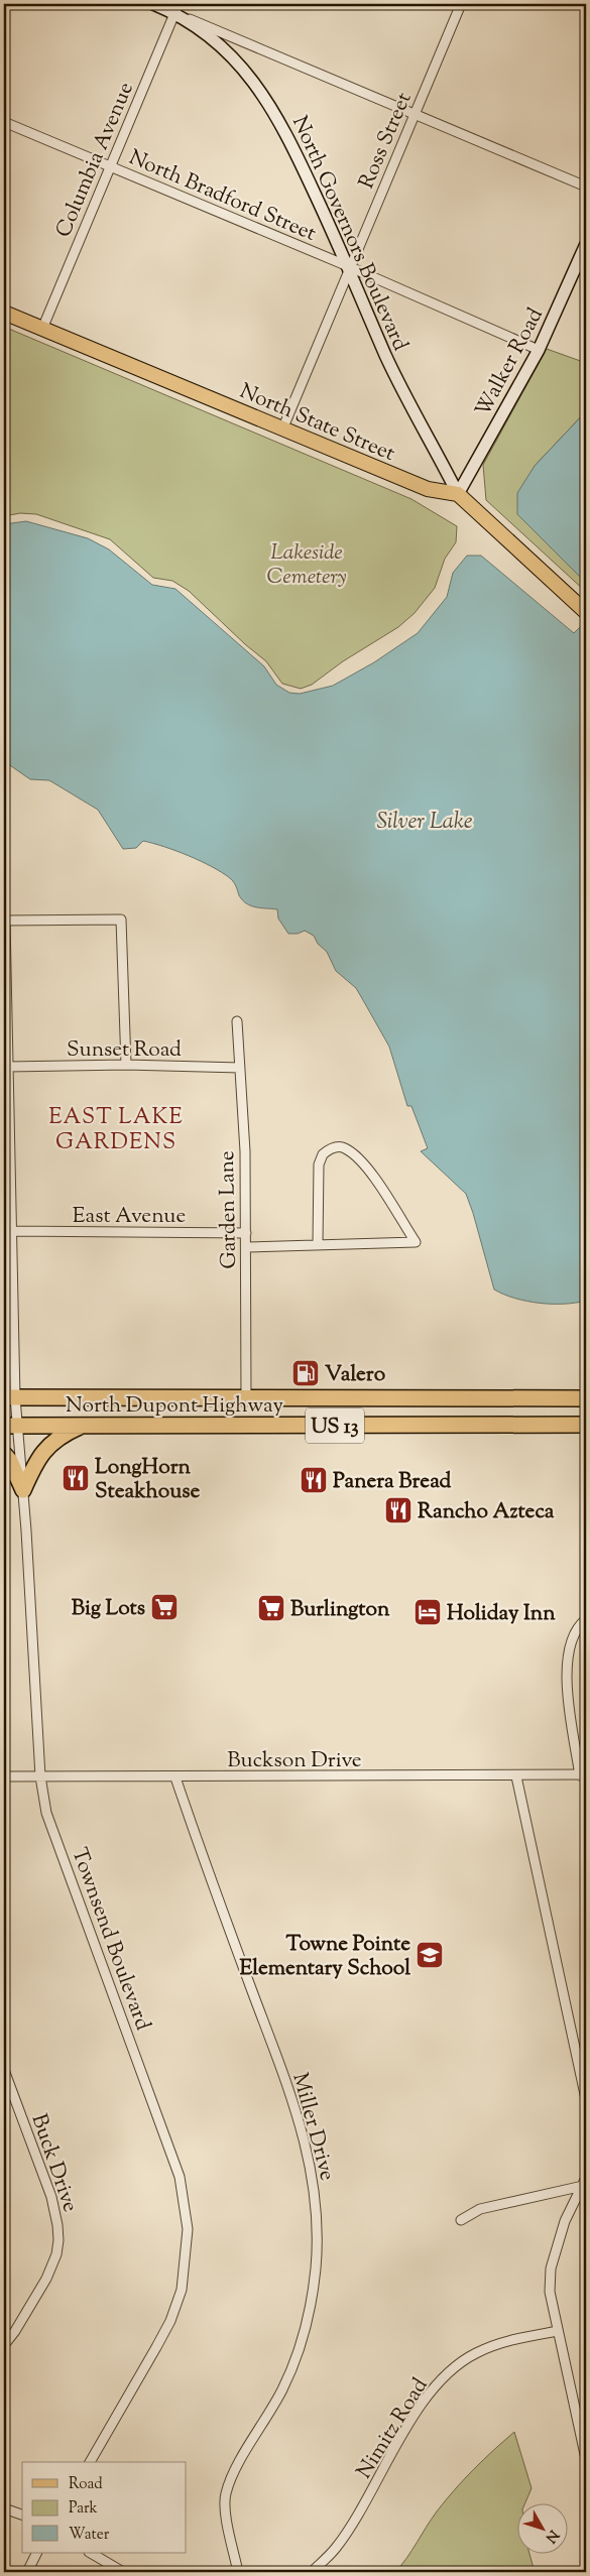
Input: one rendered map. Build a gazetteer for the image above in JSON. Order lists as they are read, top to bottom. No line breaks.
{"streets":{"highway":["North Dupont Highway","US 13"],"main road":["North Governors Boulevard","Walker Road","North State Street"],"street":["Ross Street","Columbia Avenue","North Bradford Street","Sunset Road","Garden Lane","East Avenue","Buckson Drive","Townsend Boulevard","Miller Drive","Buck Drive","Nimitz Road"]},"crossings":[["Ross Street","North Bradford Street"],["Ross Street","North Governors Boulevard"],["Ross Street","North State Street"],["Columbia Avenue","North Bradford Street"],["Columbia Avenue","North Governors Boulevard"],["Columbia Avenue","North State Street"],["North Bradford Street","North Governors Boulevard"],["North Bradford Street","Walker Road"],["North Governors Boulevard","Walker Road"],["North Governors Boulevard","North State Street"],["Walker Road","North State Street"],["Sunset Road","Garden Lane"],["Sunset Road","Townsend Boulevard"],["Garden Lane","East Avenue"],["Garden Lane","North Dupont Highway"],["East Avenue","Townsend Boulevard"],["North Dupont Highway","Townsend Boulevard"],["Buckson Drive","Townsend Boulevard"],["Buckson Drive","Miller Drive"]],"districts":["EAST LAKE GARDENS"],"water":["Silver Lake"],"parks":["Lakeside Cemetery"],"places":{"fuel station":["Valero"],"restaurant":["LongHorn Steakhouse","Panera Bread","Rancho Azteca"],"supermarket":["Big Lots","Burlington"],"hotel":["Holiday Inn"],"school or university":["Towne Pointe Elementary School"]},"legend":["Road","Park","Water"],"north":"bottom right"}
